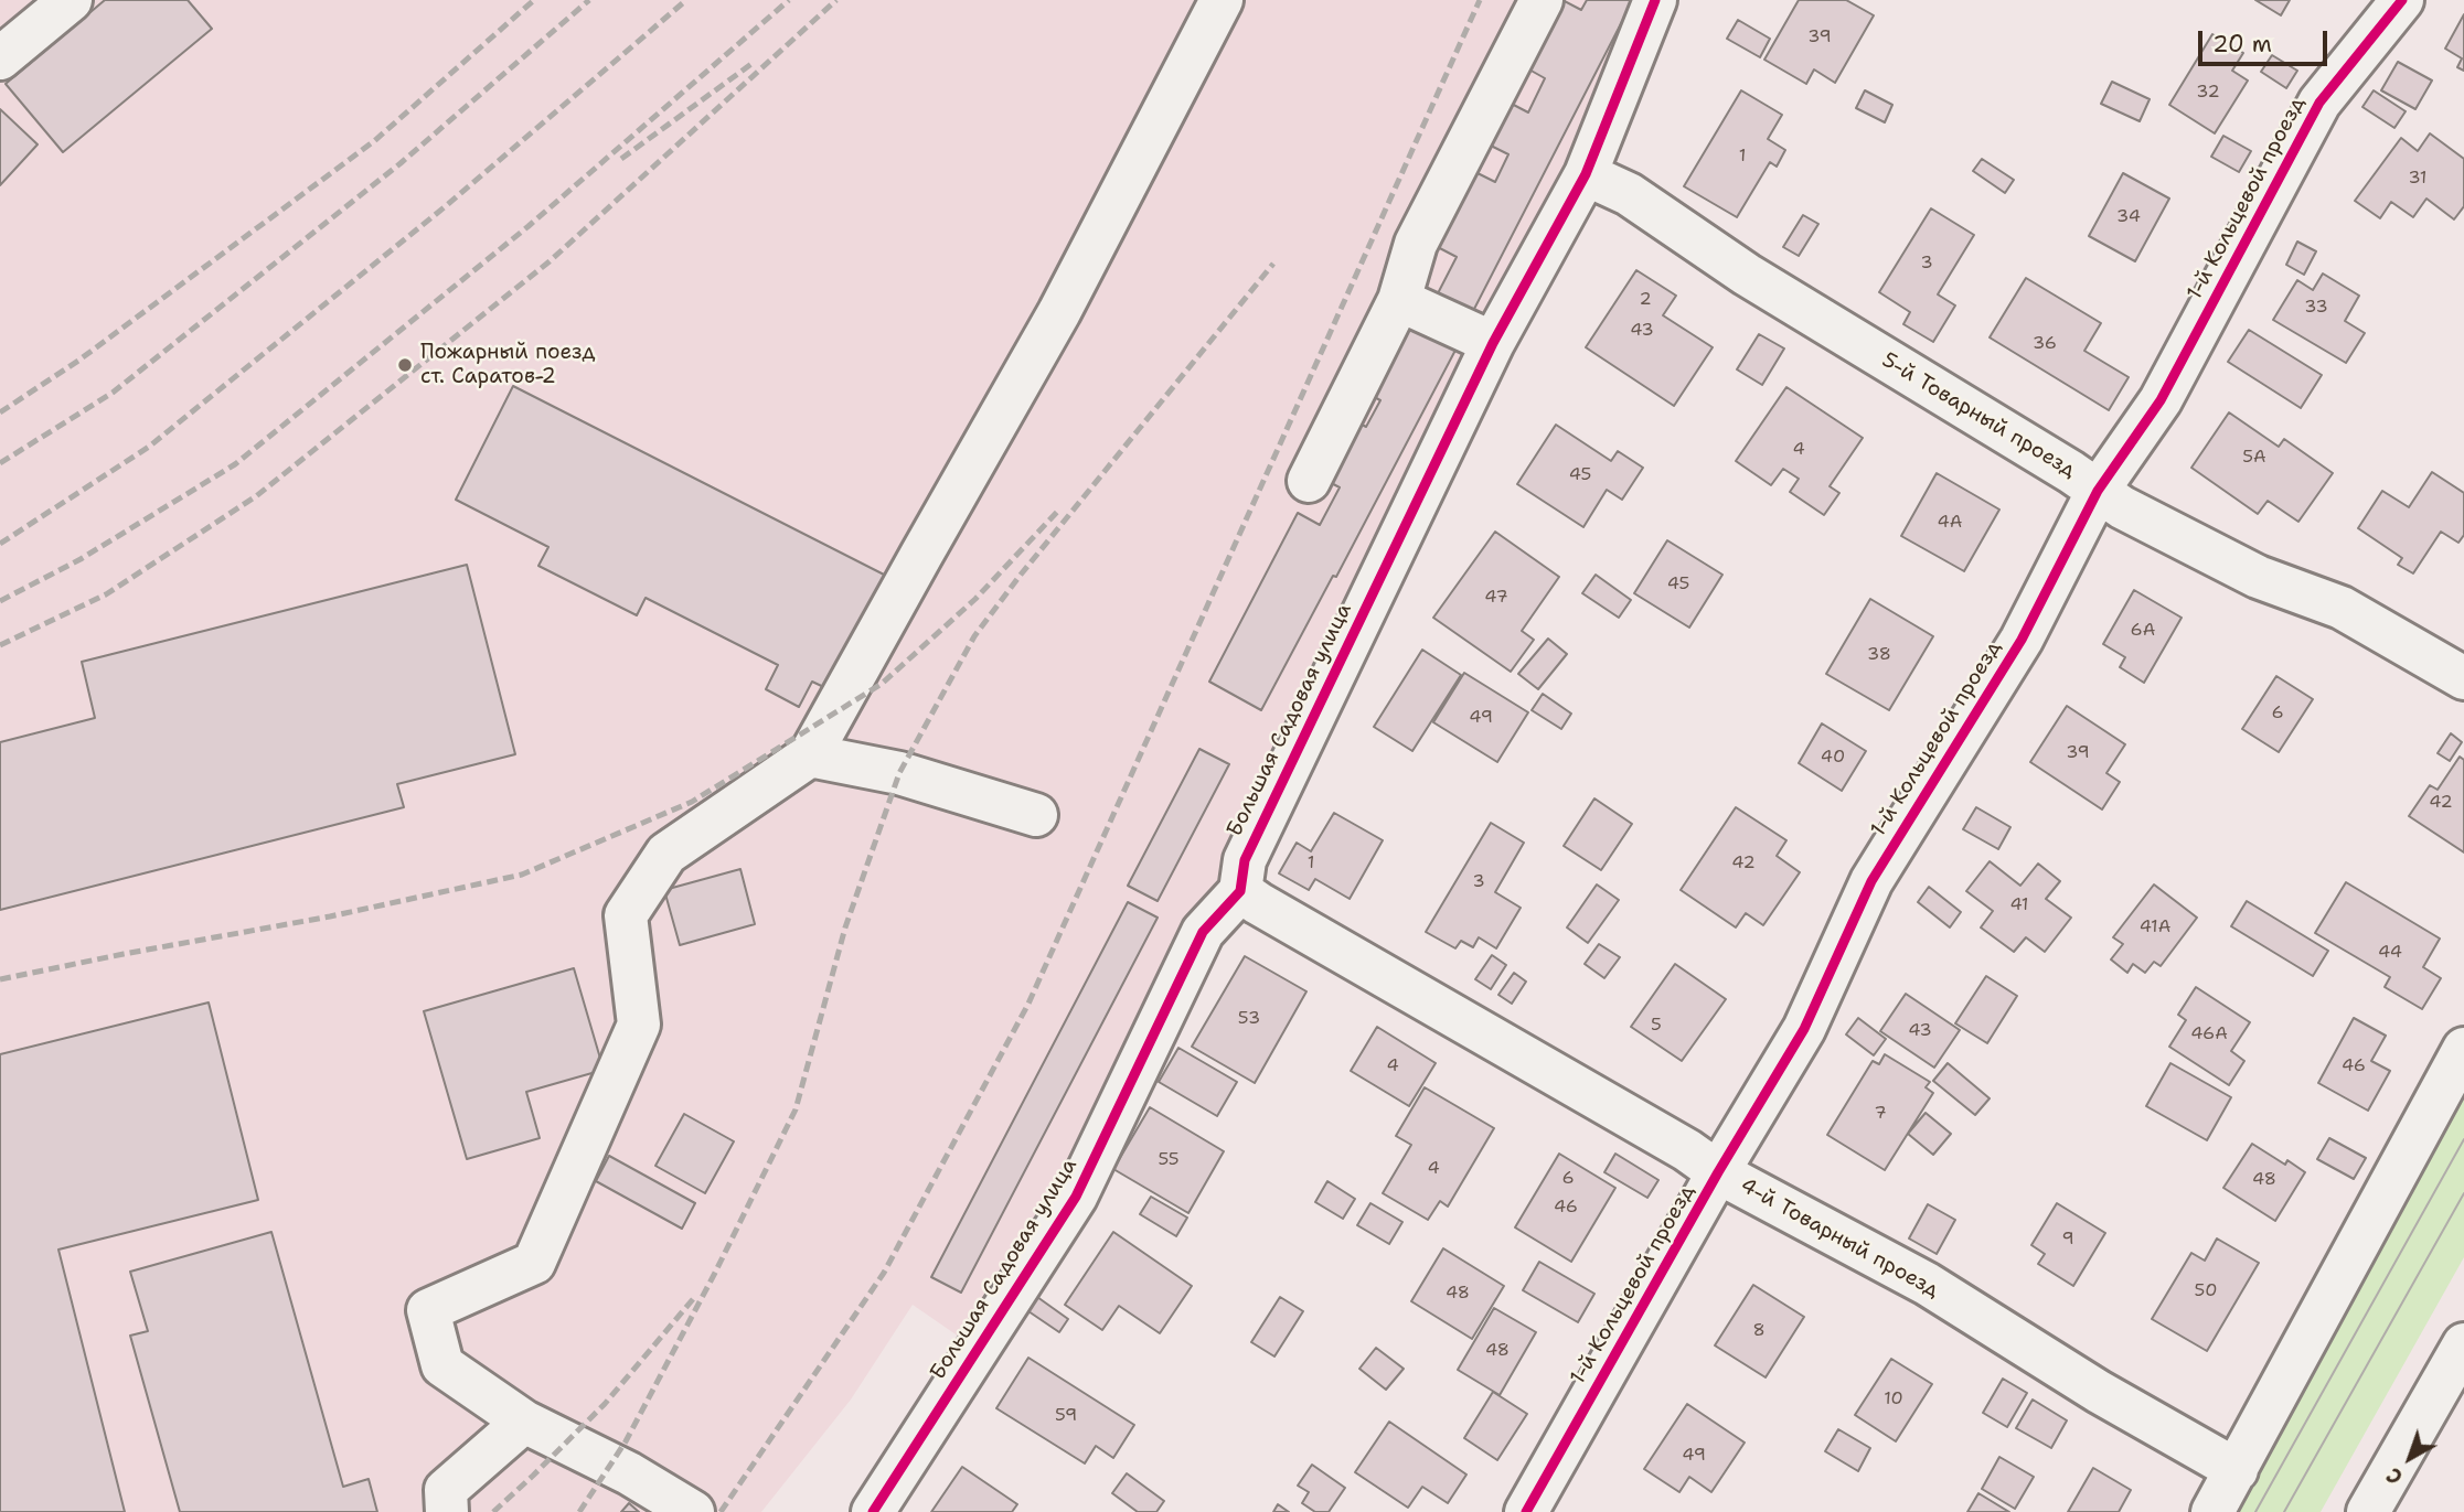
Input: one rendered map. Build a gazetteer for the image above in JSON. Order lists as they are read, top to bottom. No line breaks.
{"streets":{"street":["1-й Кольцевой проезд","5-й Товарный проезд","Большая Садовая улица","4-й Товарный проезд"]},"crossings":[["1-й Кольцевой проезд","5-й Товарный проезд"],["1-й Кольцевой проезд","4-й Товарный проезд"],["5-й Товарный проезд","Большая Садовая улица"],["Большая Садовая улица","4-й Товарный проезд"]],"places":["Пожарный поезд ст. Саратов-2"],"house_numbers":["39","32","1","31","34","3","2","33","43","36","4","5А","45","4А","45","47","6А","38","6","49","39","40","42","1","42","3","41","41А","44","53","5","43","46А","4","46","7","55","4","6","48","46","9","50","48","8","48","10","59","49"],"scale_bar":"20 m","north":"bottom left"}
